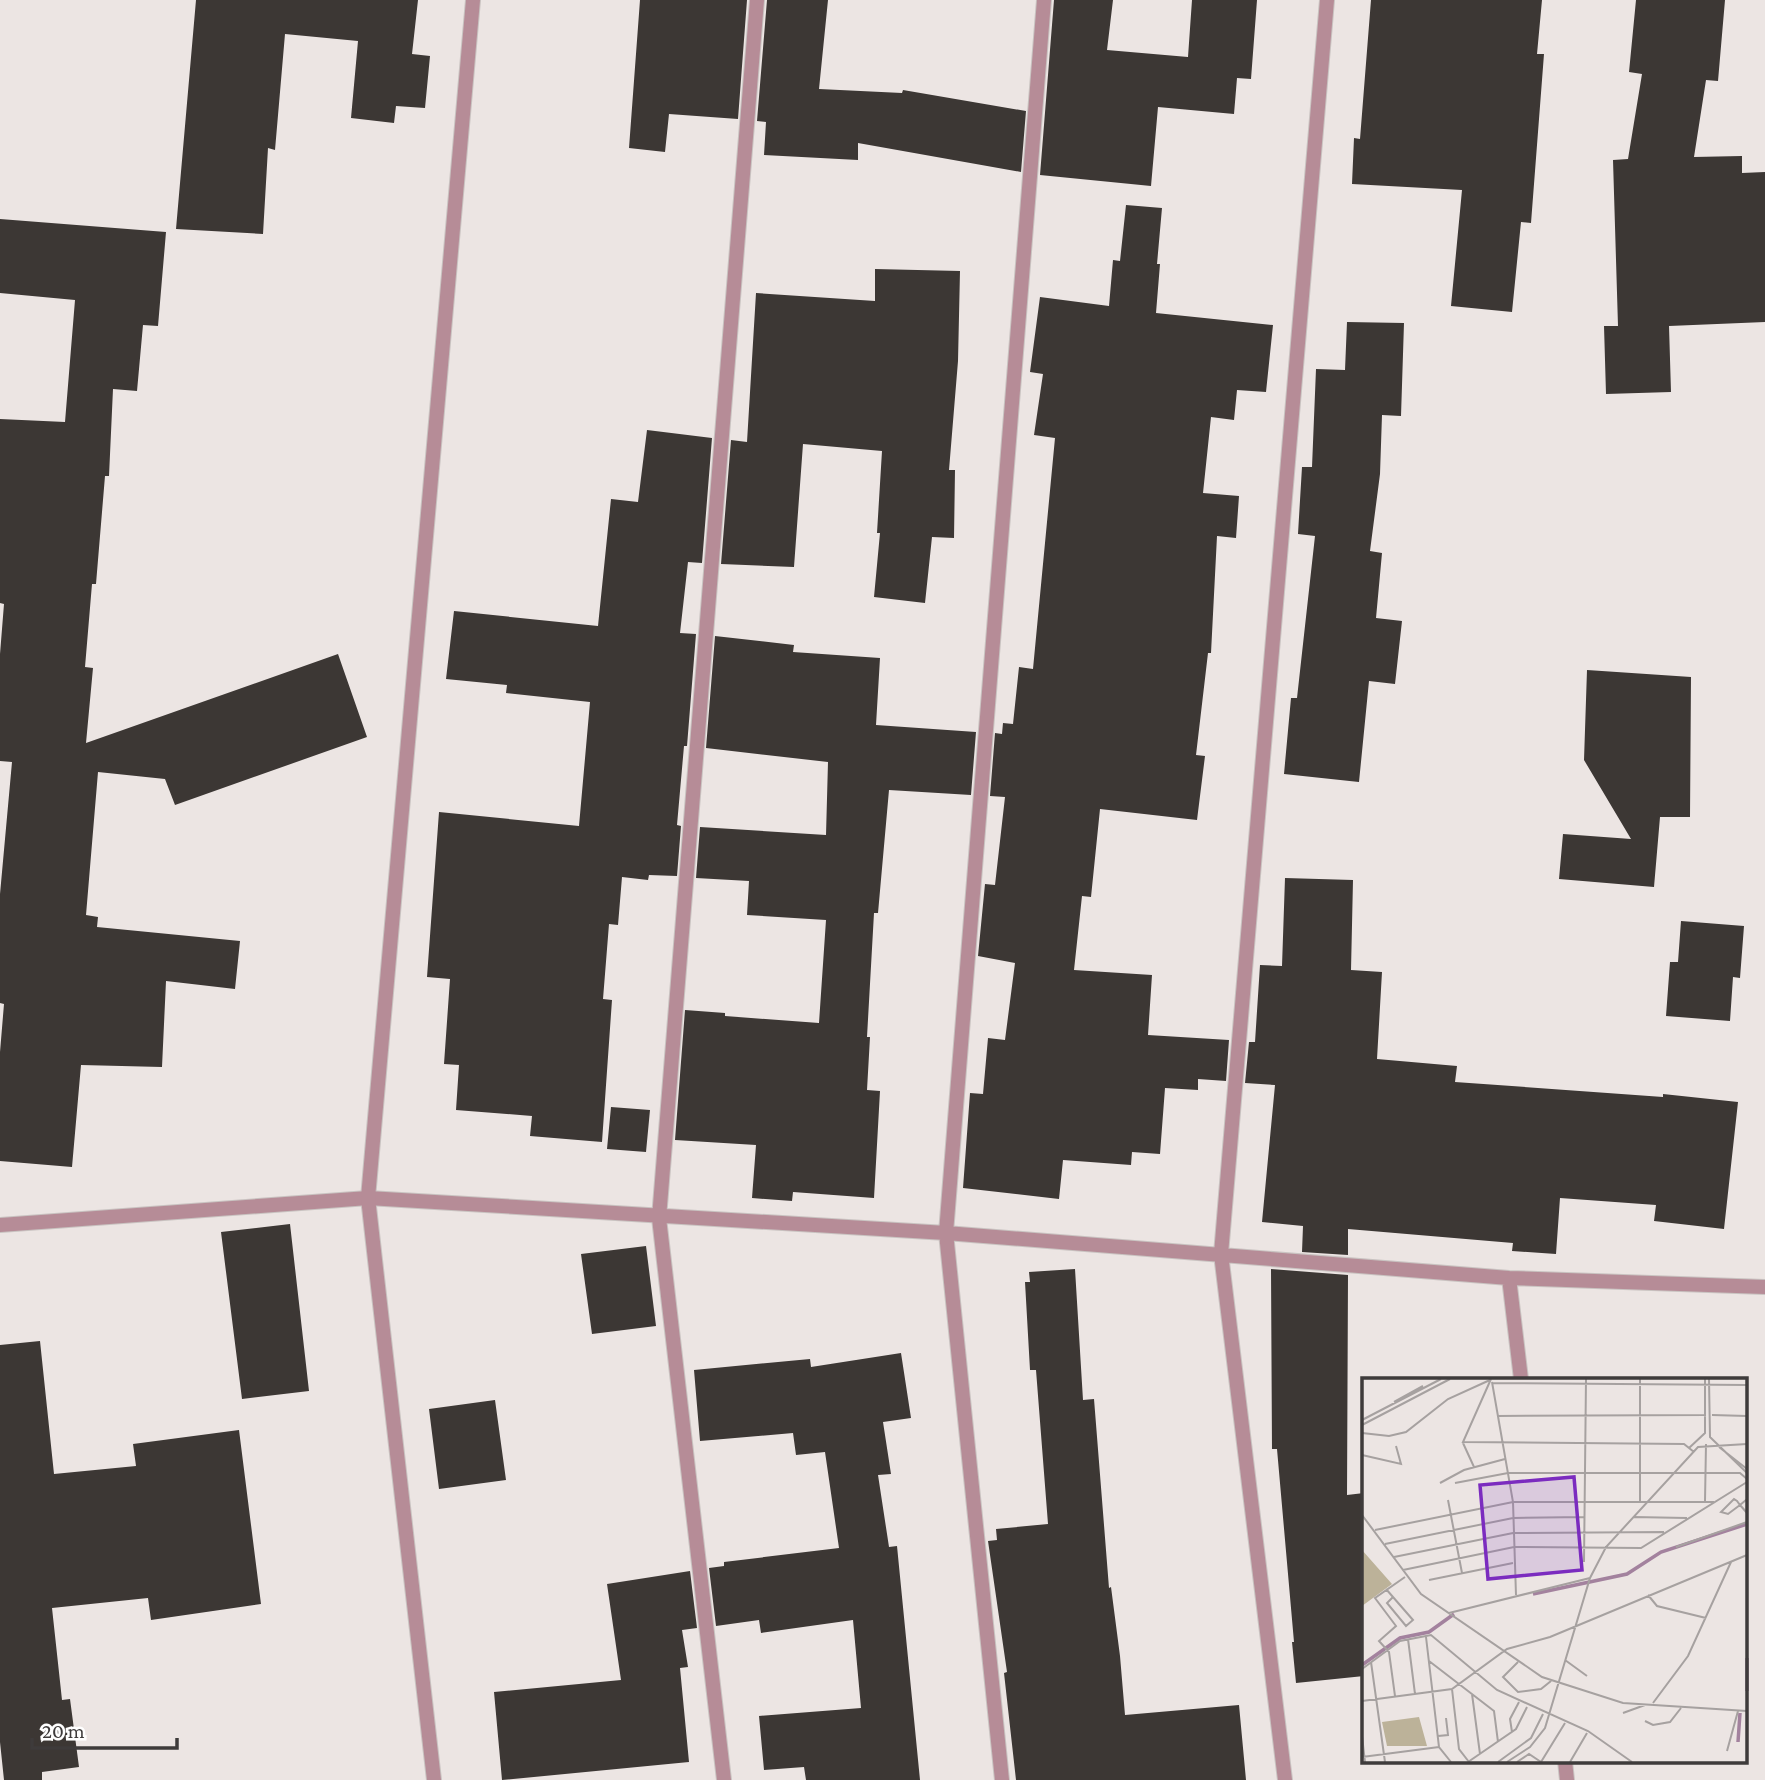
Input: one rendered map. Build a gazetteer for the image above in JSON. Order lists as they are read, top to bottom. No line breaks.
{"scale_bar":"20 m"}
